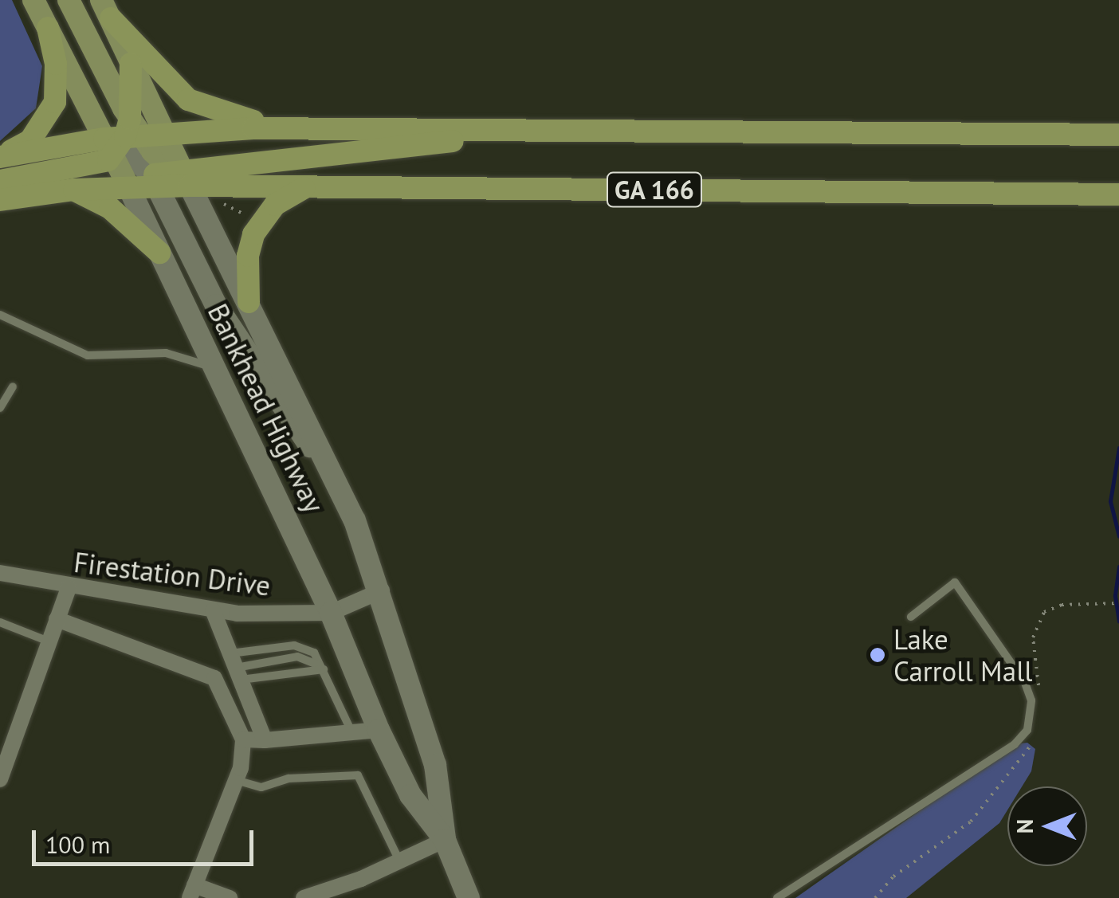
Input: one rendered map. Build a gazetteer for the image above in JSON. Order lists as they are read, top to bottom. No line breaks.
{"streets":{"highway":["GA 166"],"main road":["Bankhead Highway"],"street":["Firestation Drive"]},"crossings":[["GA 166","Bankhead Highway"],["Bankhead Highway","Firestation Drive"]],"places":["Lake Carroll Mall"],"scale_bar":"100 m","north":"left"}
